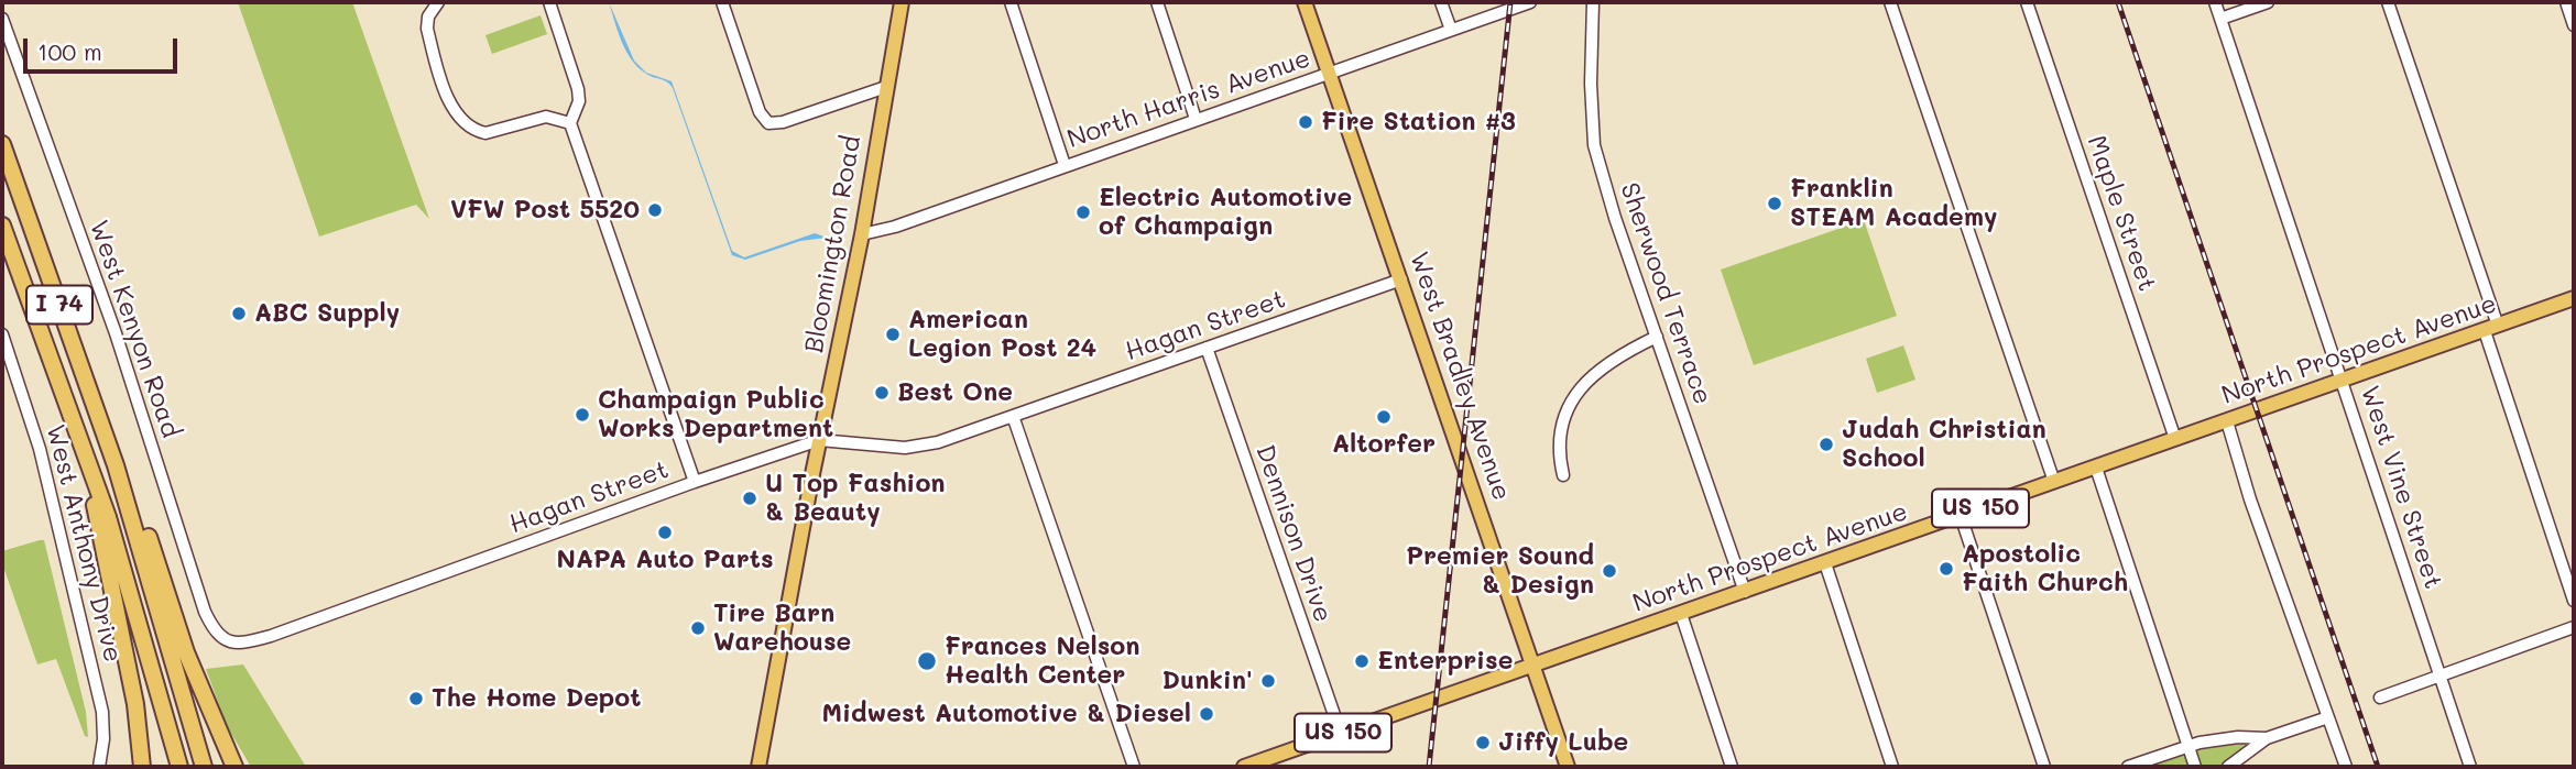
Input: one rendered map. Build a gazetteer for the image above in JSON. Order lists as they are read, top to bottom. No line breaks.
{"streets":{"highway":["I 74"],"main road":["Bloomington Road","North Prospect Avenue","West Bradley Avenue","US 150"],"street":["North Harris Avenue","Maple Street","Sherwood Terrace","Hagan Street","West Kenyon Road","West Vine Street","Dennison Drive","West Anthony Drive"]},"crossings":[["North Harris Avenue","Bloomington Road"],["North Harris Avenue","West Bradley Avenue"],["Maple Street","North Prospect Avenue"],["Bloomington Road","Hagan Street"],["Sherwood Terrace","North Prospect Avenue"],["Hagan Street","West Kenyon Road"],["Hagan Street","West Bradley Avenue"],["Hagan Street","Dennison Drive"],["North Prospect Avenue","West Bradley Avenue"],["North Prospect Avenue","West Vine Street"],["North Prospect Avenue","Dennison Drive"]],"places":["Fire Station #3","Franklin STEAM Academy","VFW Post 5520","Electric Automotive of Champaign","ABC Supply","American Legion Post 24","Best One","Champaign Public Works Department","Altorfer","Judah Christian School","U Top Fashion & Beauty","NAPA Auto Parts","Apostolic Faith Church","Premier Sound & Design","Tire Barn Warehouse","Frances Nelson Health Center","Enterprise","Dunkin'","The Home Depot","Midwest Automotive & Diesel","Jiffy Lube"],"scale_bar":"100 m"}
